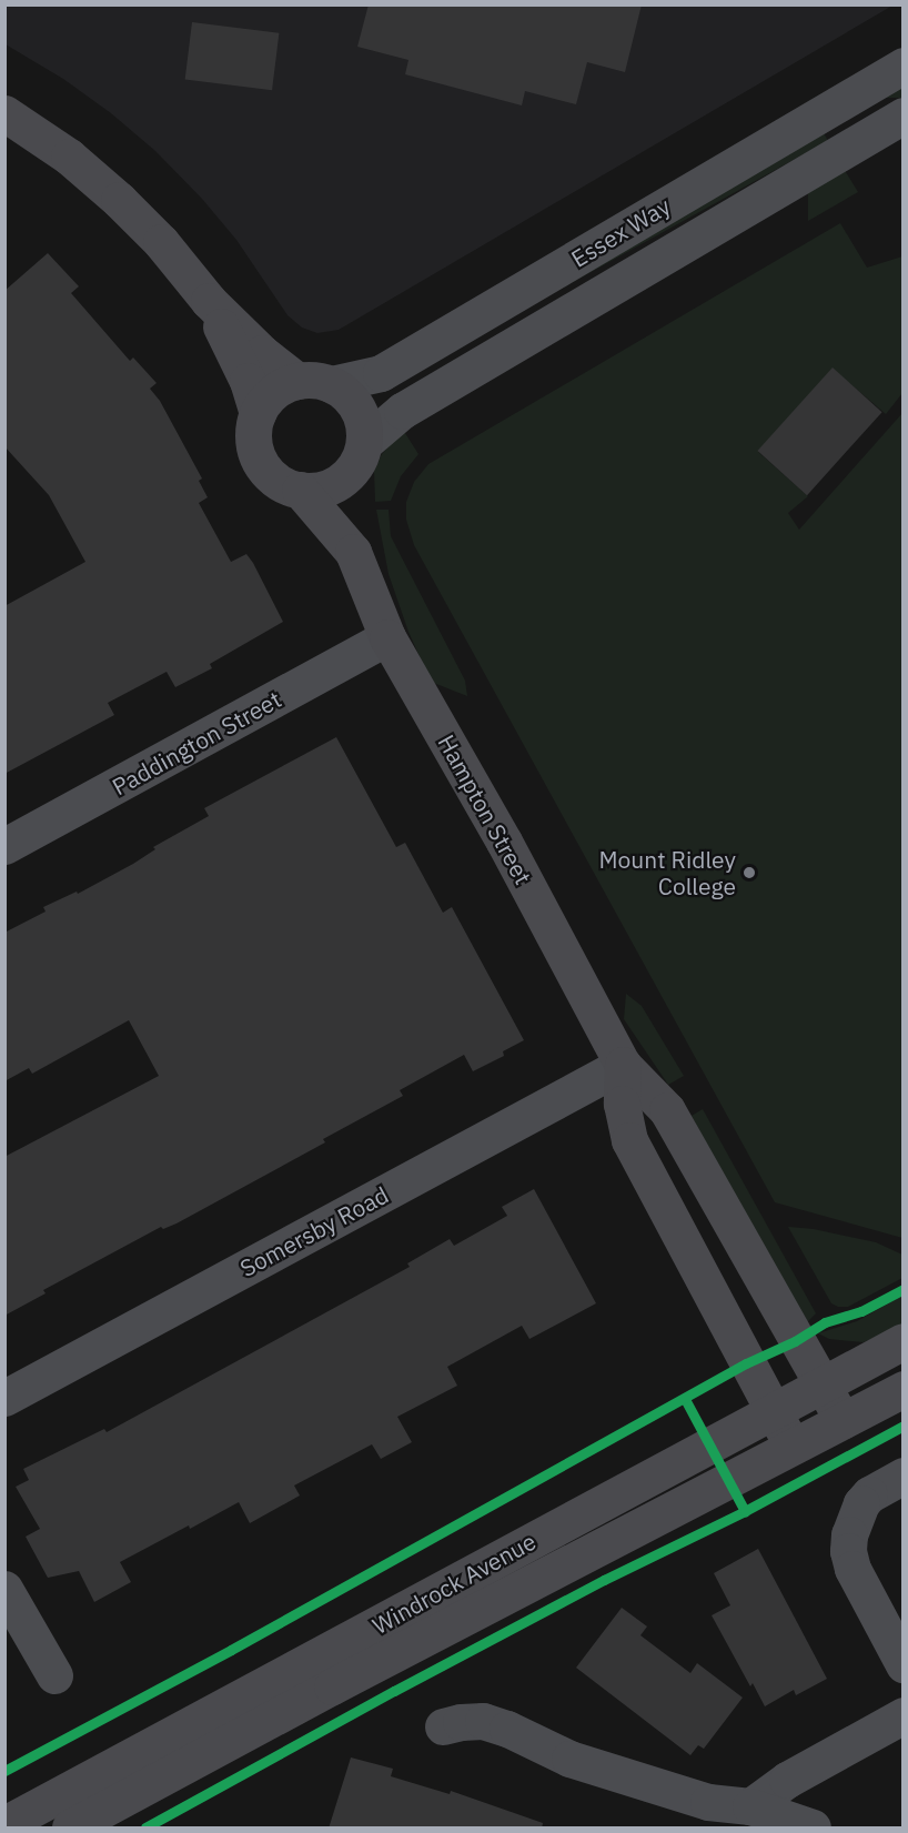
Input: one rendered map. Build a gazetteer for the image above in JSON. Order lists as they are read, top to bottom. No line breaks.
{"streets":{"street":["Essex Way","Paddington Street","Hampton Street","Somersby Road","Windrock Avenue"]},"crossings":[["Essex Way","Hampton Street"],["Paddington Street","Hampton Street"],["Hampton Street","Somersby Road"],["Hampton Street","Windrock Avenue"]],"places":["Mount Ridley College"]}
